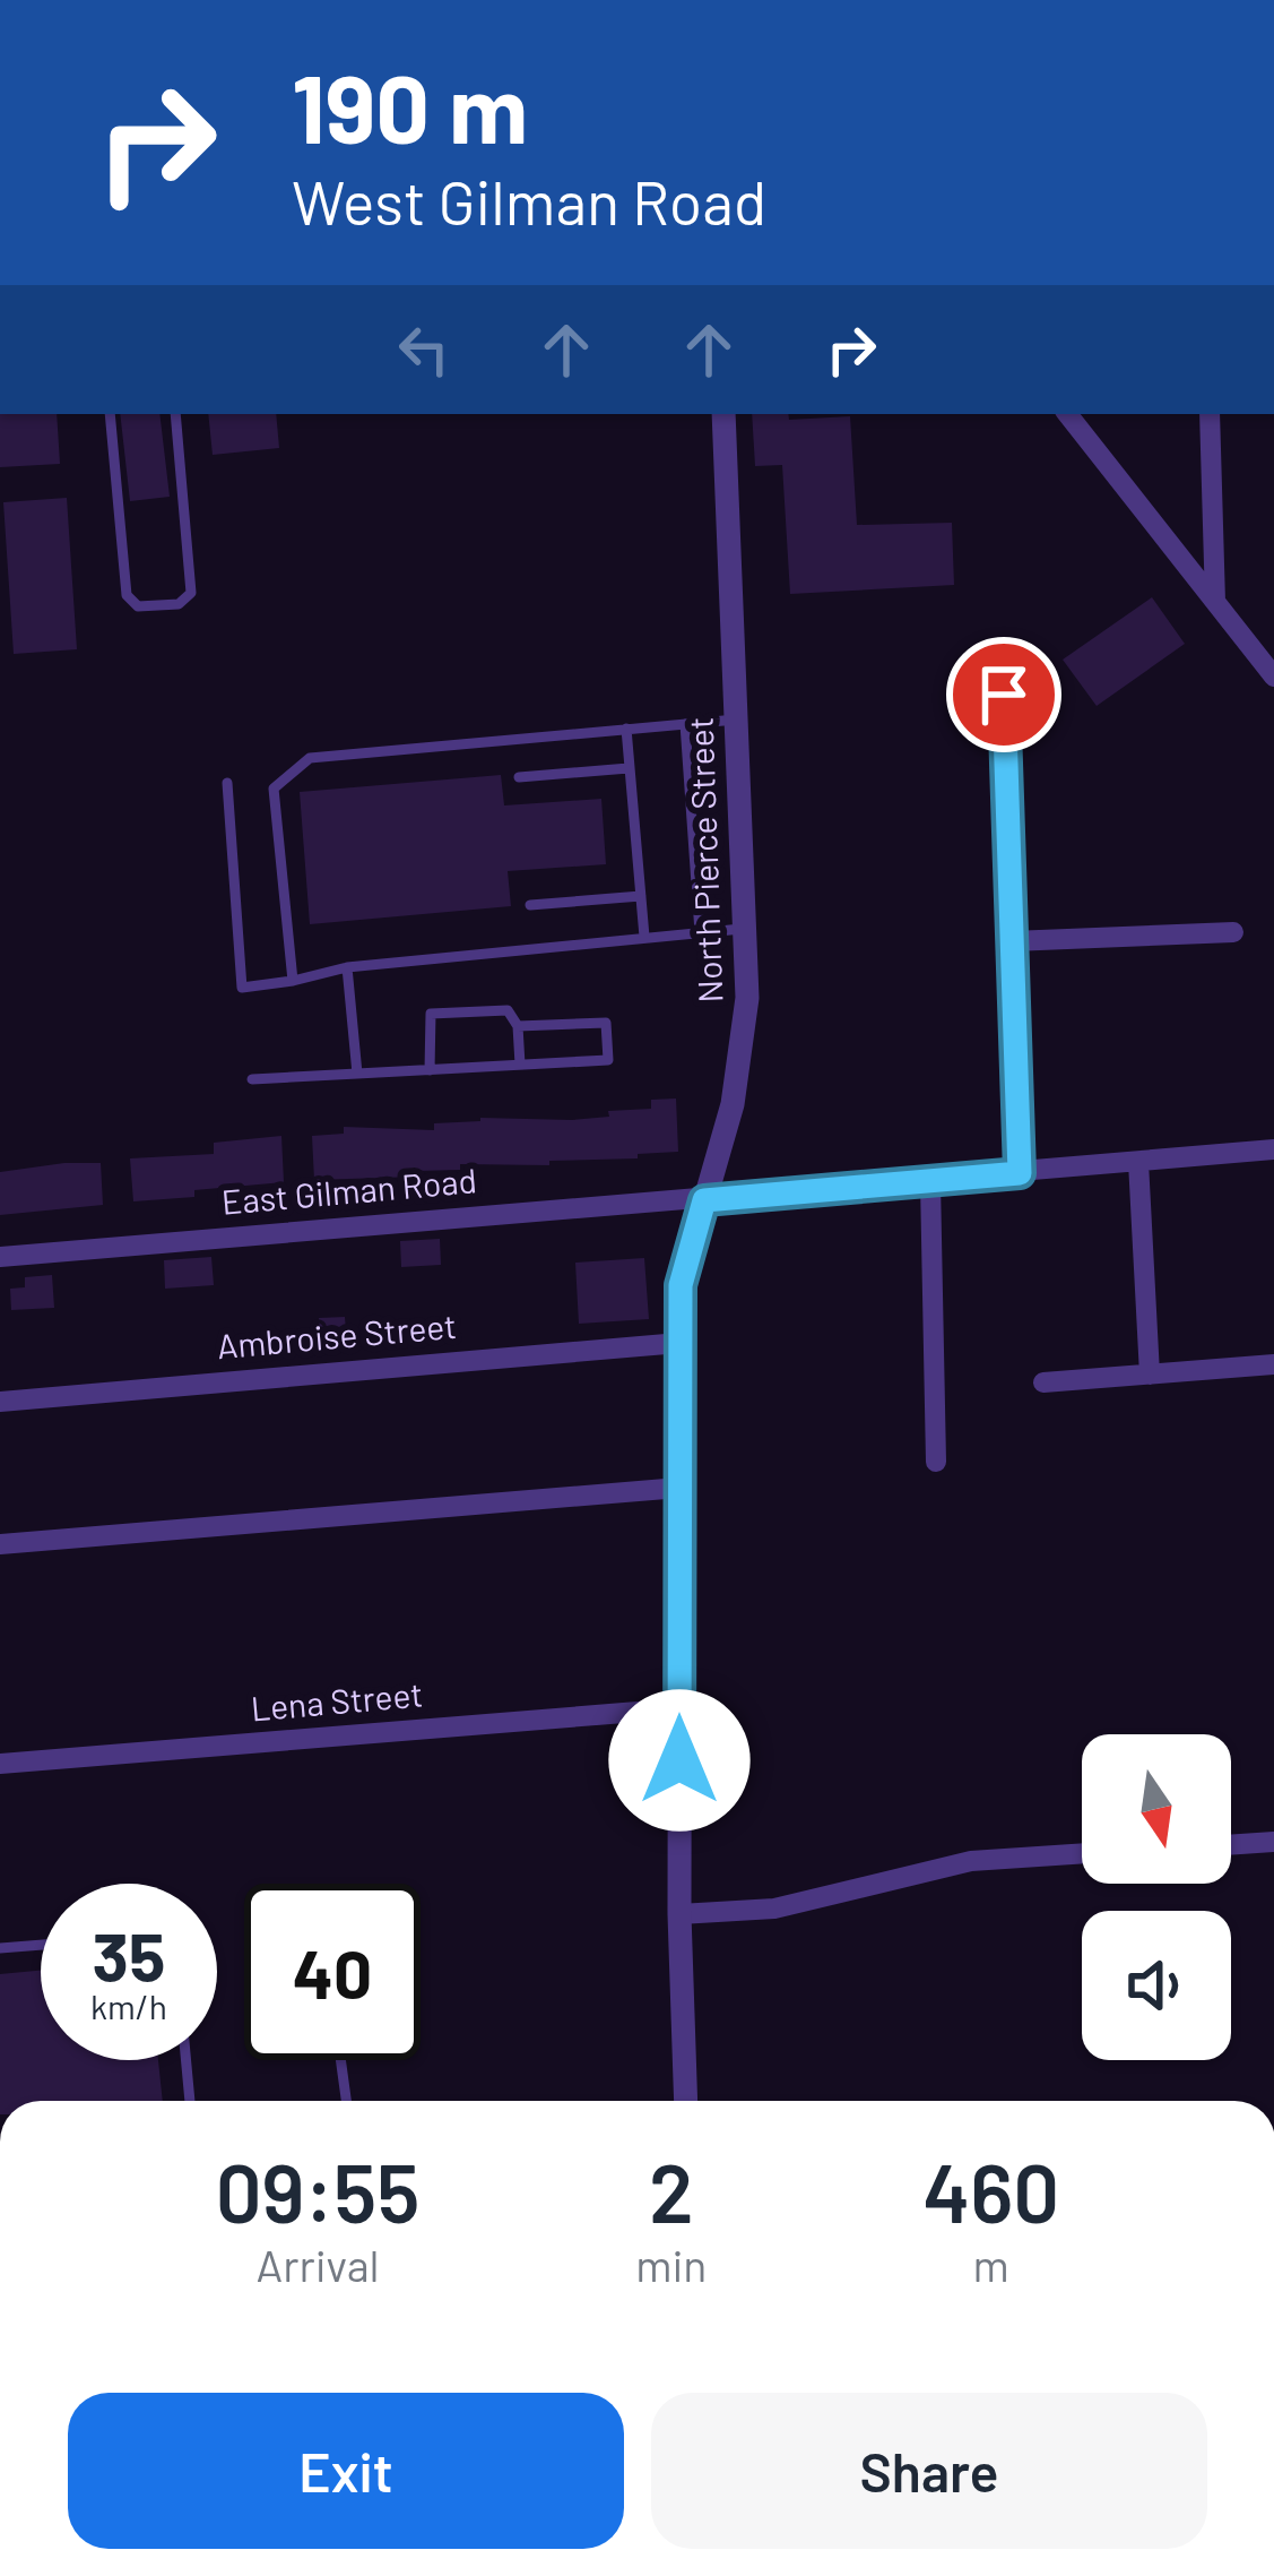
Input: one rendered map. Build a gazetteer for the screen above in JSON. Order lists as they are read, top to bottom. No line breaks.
{"streets":{"street":["North Pierce Street","East Gilman Road","Ambroise Street","Lena Street"]},"crossings":[["North Pierce Street","East Gilman Road"],["North Pierce Street","Ambroise Street"],["North Pierce Street","Lena Street"]],"north":"bottom","page":{"turn":["190 m","West Gilman Road"],"speed":"35 km/h","limit":"40","eta":["09:55","Arrival","2","min","460","m"],"buttons":["Exit","Share"]}}
